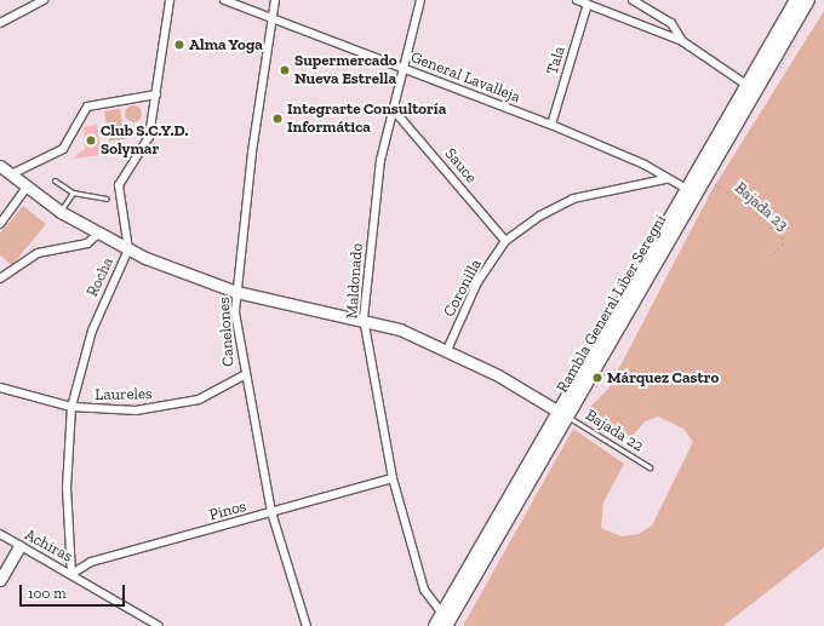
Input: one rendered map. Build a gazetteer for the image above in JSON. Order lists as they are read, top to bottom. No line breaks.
{"streets":{"main road":["Rambla General Liber Seregni"],"street":["Tala","General Lavalleja","Sauce","Rocha","Maldonado","Coronilla","Canelones","Laureles","Pinos","Achiras"],"lane":["Bajada 22"],"path":["Bajada 23"]},"crossings":[["Tala","General Lavalleja"],["General Lavalleja","Maldonado"],["General Lavalleja","Coronilla"],["General Lavalleja","Rambla General Liber Seregni"],["General Lavalleja","Canelones"],["Sauce","Maldonado"],["Sauce","Coronilla"],["Bajada 23","Rambla General Liber Seregni"],["Rocha","Laureles"],["Rocha","Pinos"],["Rocha","Achiras"],["Maldonado","Rambla General Liber Seregni"],["Maldonado","Pinos"],["Rambla General Liber Seregni","Bajada 22"],["Canelones","Laureles"],["Canelones","Pinos"],["Pinos","Achiras"]],"places":["Alma Yoga","Supermercado Nueva Estrella","Integrarte Consultoría Informática","Club S.C.Y.D. Solymar","Márquez Castro"],"scale_bar":"100 m"}
